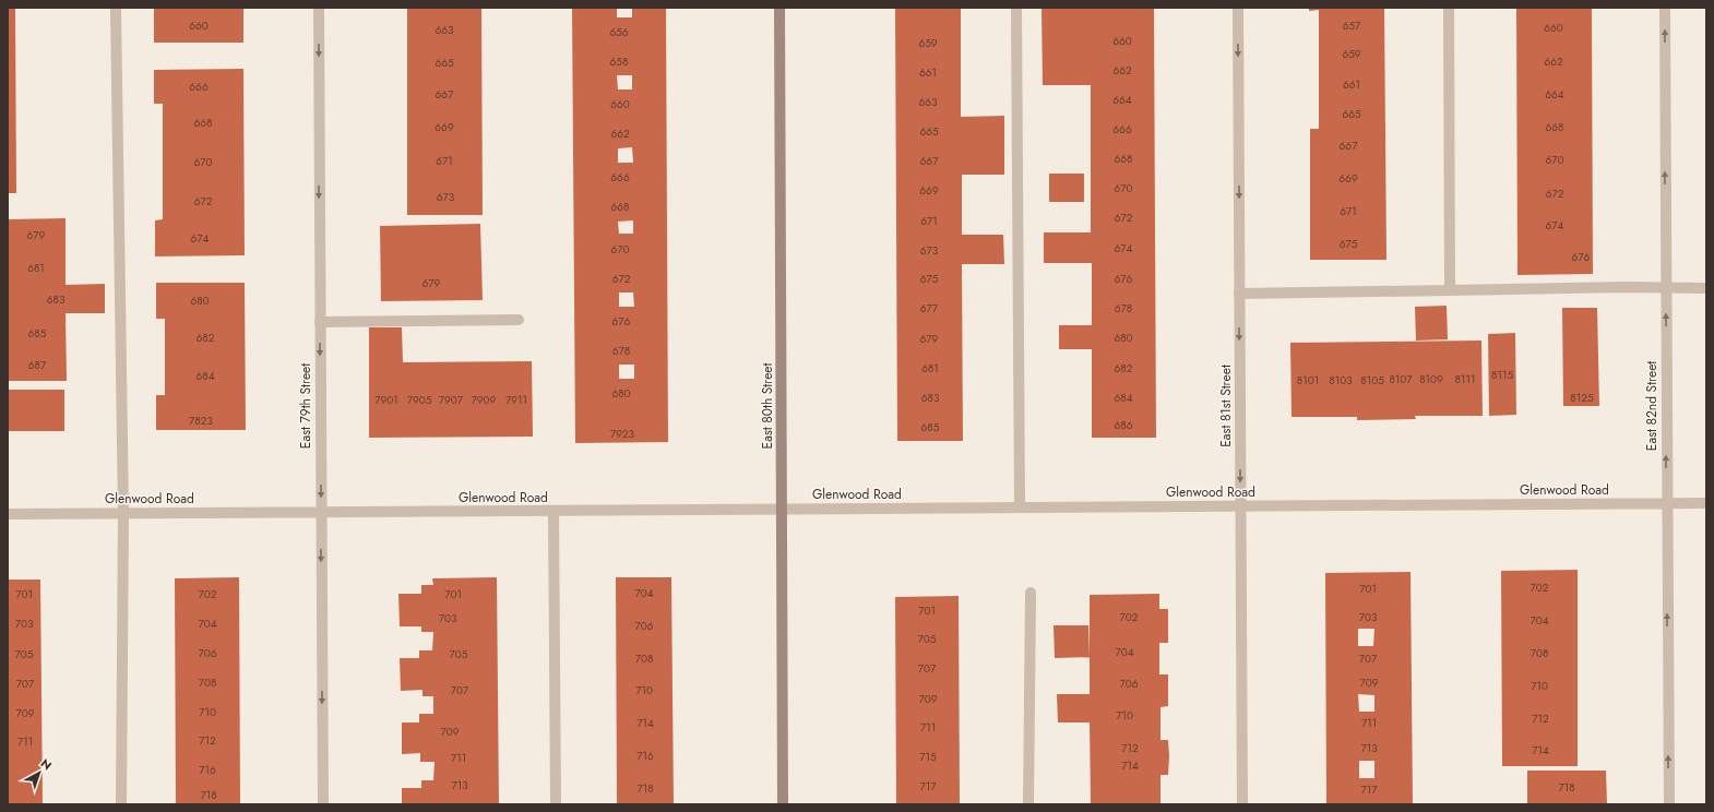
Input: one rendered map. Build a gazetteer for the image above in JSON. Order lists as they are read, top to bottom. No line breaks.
{"streets":{"street":["East 79th Street","East 80th Street","East 81st Street","East 82nd Street","Glenwood Road"]},"crossings":[["East 79th Street","Glenwood Road"],["East 80th Street","Glenwood Road"],["East 81st Street","Glenwood Road"],["East 82nd Street","Glenwood Road"]],"one_way":["East 79th Street","East 81st Street","East 82nd Street"],"house_numbers":["660","657","660","663","656","660","659","659","658","662","665","662","661","661","666","667","664","664","663","660","665","668","669","668","666","665","662","667","668","670","671","667","670","666","669","670","669","672","673","672","668","671","672","671","674","679","674","675","674","670","673","676","681","672","675","676","679","683","680","677","678","676","685","682","680","679","678","687","681","682","8115","684","8107","8109","8111","8101","8103","8105","680","683","684","8125","7901","7905","7907","7909","7911","7823","686","685","7923","702","701","704","701","702","701","701","702","703","703","704","703","704","706","705","704","706","708","705","705","708","707","707","708","709","707","706","710","707","710","709","710","709","710","712","714","711","711","709","712","711","712","713","714","716","715","711","714","716","713","717","718","718","717","718"],"north":"top right"}
